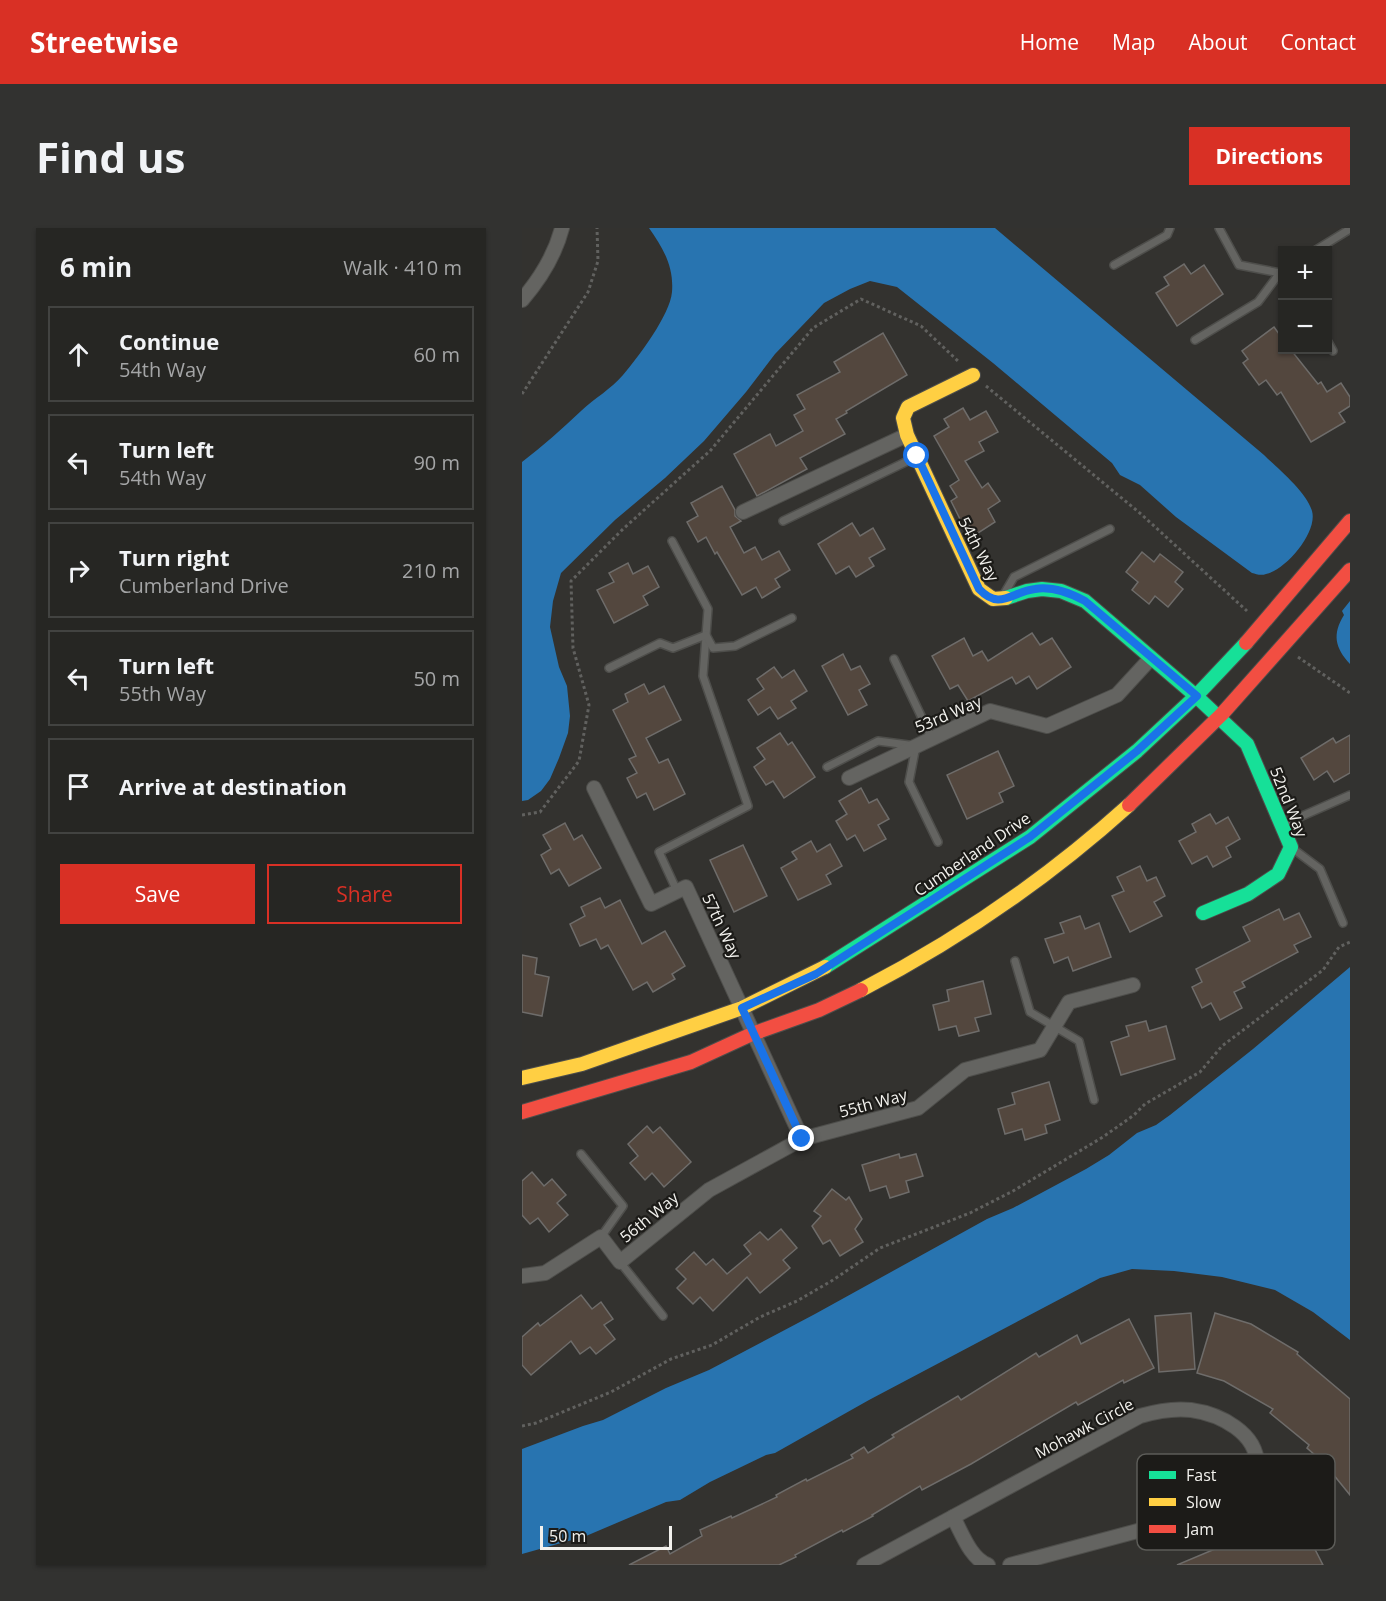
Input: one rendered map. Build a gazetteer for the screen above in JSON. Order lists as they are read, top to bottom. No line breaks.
{"streets":{"street":["54th Way","53rd Way","52nd Way","Cumberland Drive","57th Way","55th Way","56th Way","Mohawk Circle"]},"crossings":[["54th Way","53rd Way"],["54th Way","52nd Way"],["54th Way","Cumberland Drive"],["Cumberland Drive","57th Way"],["55th Way","56th Way"]],"legend":["Fast","Slow","Jam"],"scale_bar":"50 m","page":{"header":"Streetwise","nav":["Home","Map","About","Contact"],"buttons":["Directions",["Save","Share"]],"title":"Find us","heading":["6 min","Walk · 410 m"],"map_buttons":["+","−"],"list":[["Continue","54th Way","60 m"],["Turn left","54th Way","90 m"],["Turn right","Cumberland Drive","210 m"],["Turn left","55th Way","50 m"],"Arrive at destination"],"scale":"50 m"}}
